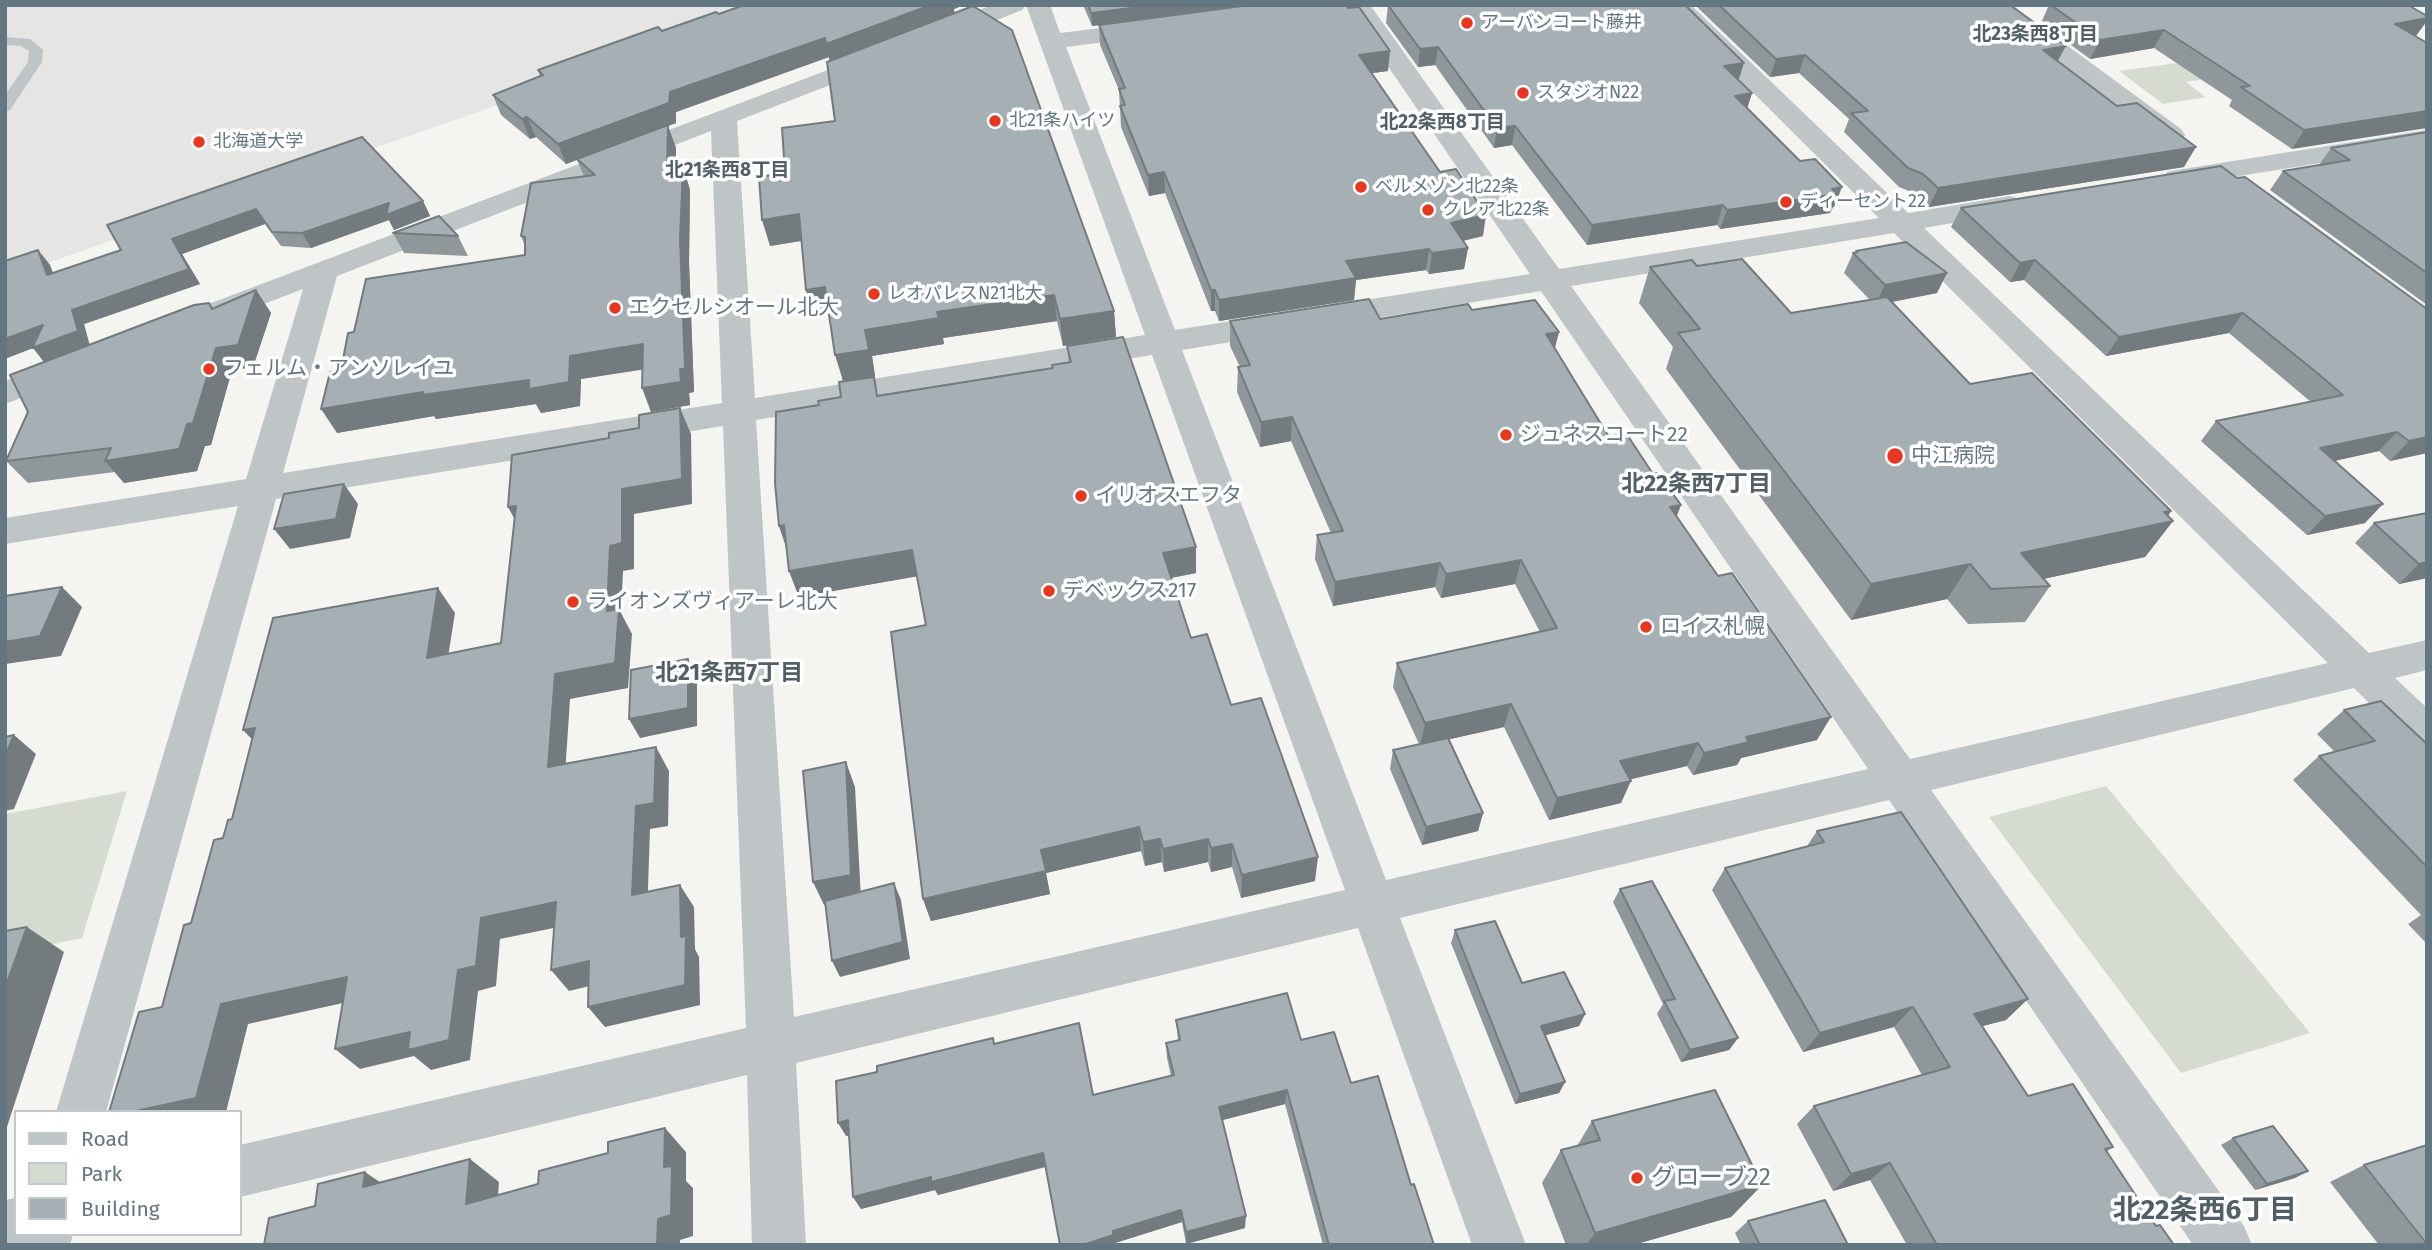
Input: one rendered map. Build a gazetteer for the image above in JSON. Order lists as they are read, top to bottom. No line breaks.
{"districts":["北23条西8丁目","北22条西8丁目","北21条西8丁目","北22条西7丁目","北21条西7丁目","北22条西6丁目"],"places":["アーバンコート藤井","スタジオN22","北21条ハイツ","北海道大学","ベルメゾン北22条","ディーセント22","クレア北22条","レオパレスN21北大","エクセルシオール北大","フェルム・アンソレイユ","ジュネスコート22","中江病院","イリオスエフタ","デベックス217","ライオンズヴィアーレ北大","ロイス札幌","グローブ22"],"legend":["Road","Park","Building"]}
